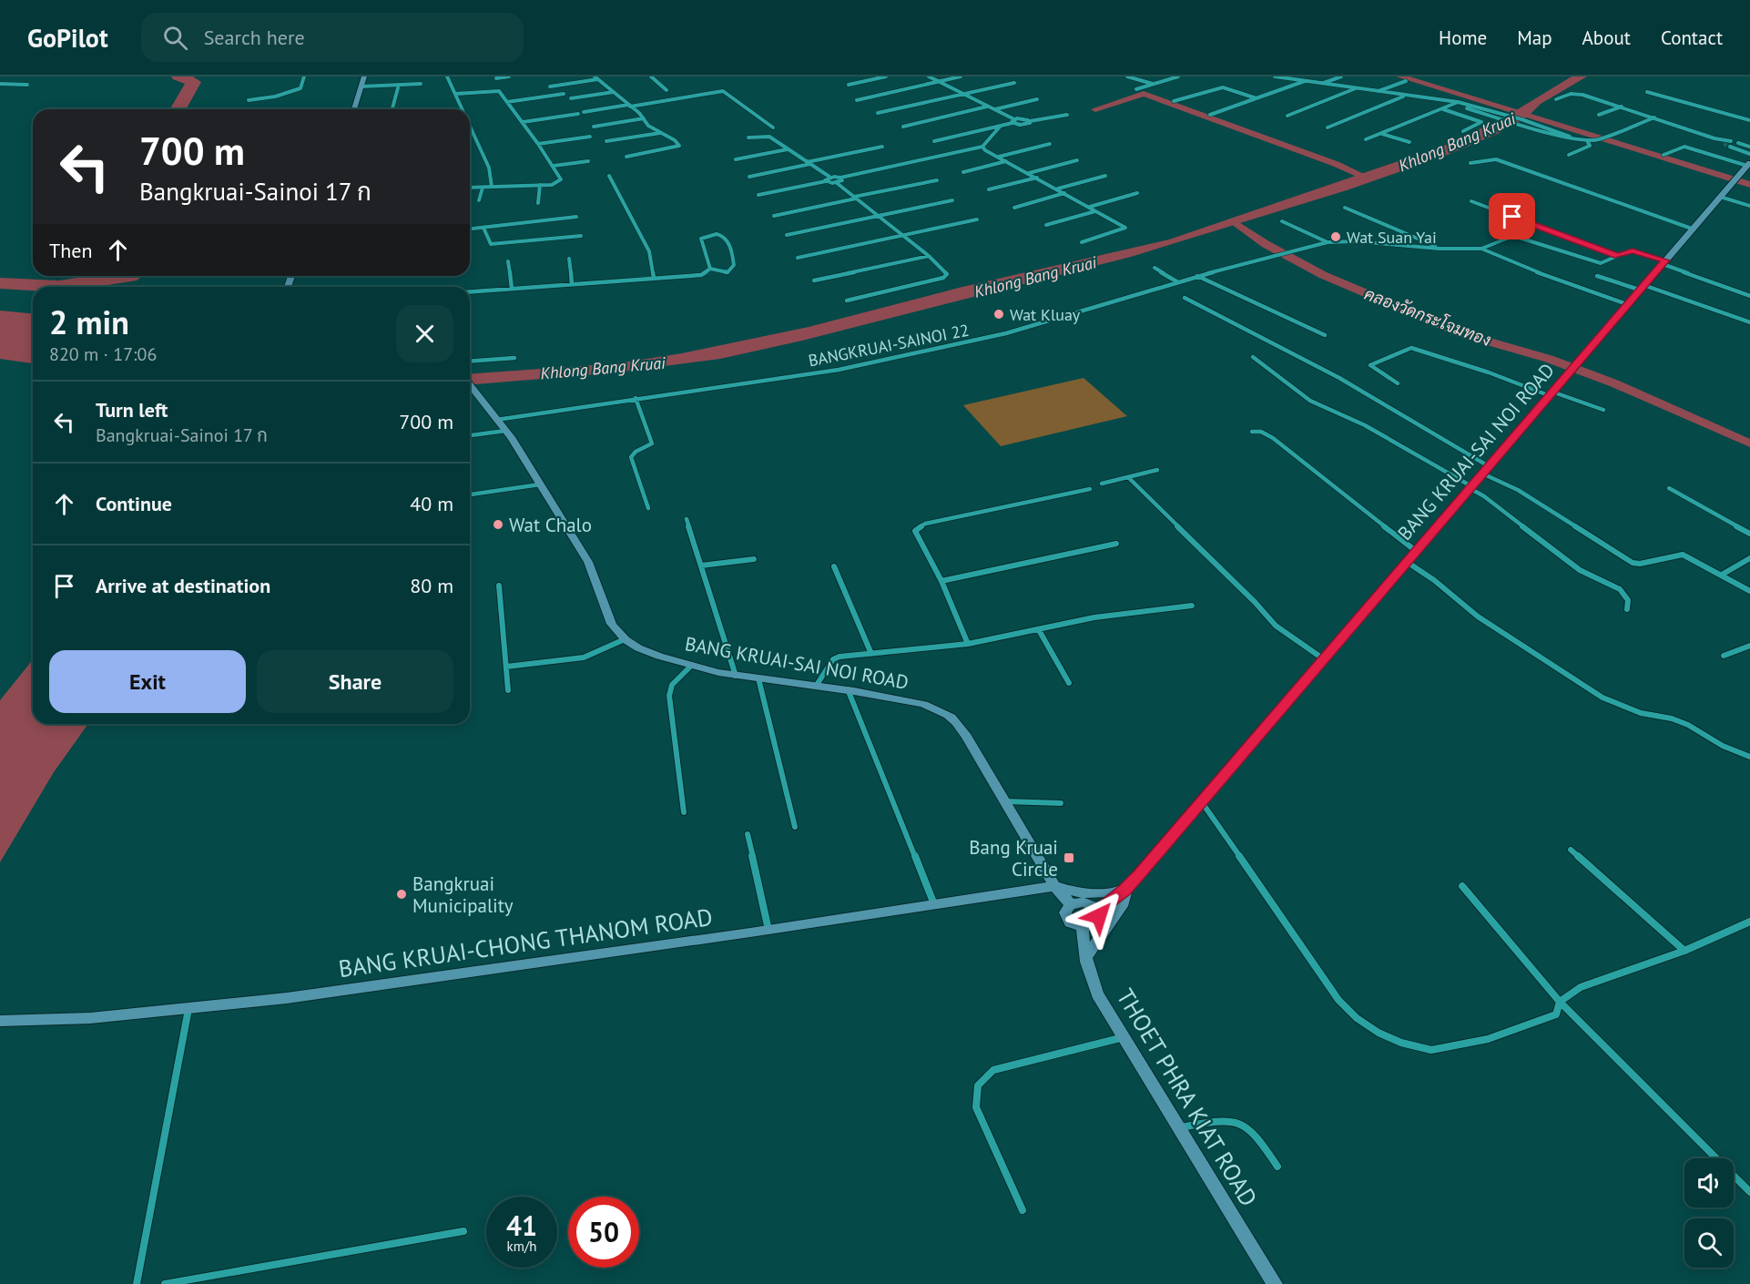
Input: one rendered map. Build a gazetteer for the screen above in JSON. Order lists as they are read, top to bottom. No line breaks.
{"streets":{"main road":["BANG KRUAI-SAI NOI ROAD","BANG KRUAI-CHONG THANOM ROAD","THOET PHRA KIAT ROAD"],"street":["BANGKRUAI-SAINOI 22"]},"crossings":[["BANGKRUAI-SAINOI 22","BANG KRUAI-SAI NOI ROAD"],["BANG KRUAI-SAI NOI ROAD","BANG KRUAI-CHONG THANOM ROAD"],["BANG KRUAI-SAI NOI ROAD","THOET PHRA KIAT ROAD"]],"water":["Khlong Bang Kruai","คลองวัดกระโจมทอง"],"places":{"other":["Wat Suan Yai","Wat Kluay","Wat Chalo","Bangkruai Municipality"],"transit":["Bang Kruai Circle"]},"page":{"header":"GoPilot","search":"Search here","nav":["Home","Map","About","Contact"],"turn":["700 m","Bangkruai-Sainoi 17 ก"],"then":"Then","heading":["2 min","820 m · 17:06"],"list":[{"name":"Turn left","note":"Bangkruai-Sainoi 17 ก","value":"700 m"},{"name":"Continue","value":"40 m"},{"name":"Arrive at destination","value":"80 m"}],"buttons":["Exit","Share"],"speed":"41 km/h","limit":"50"}}
